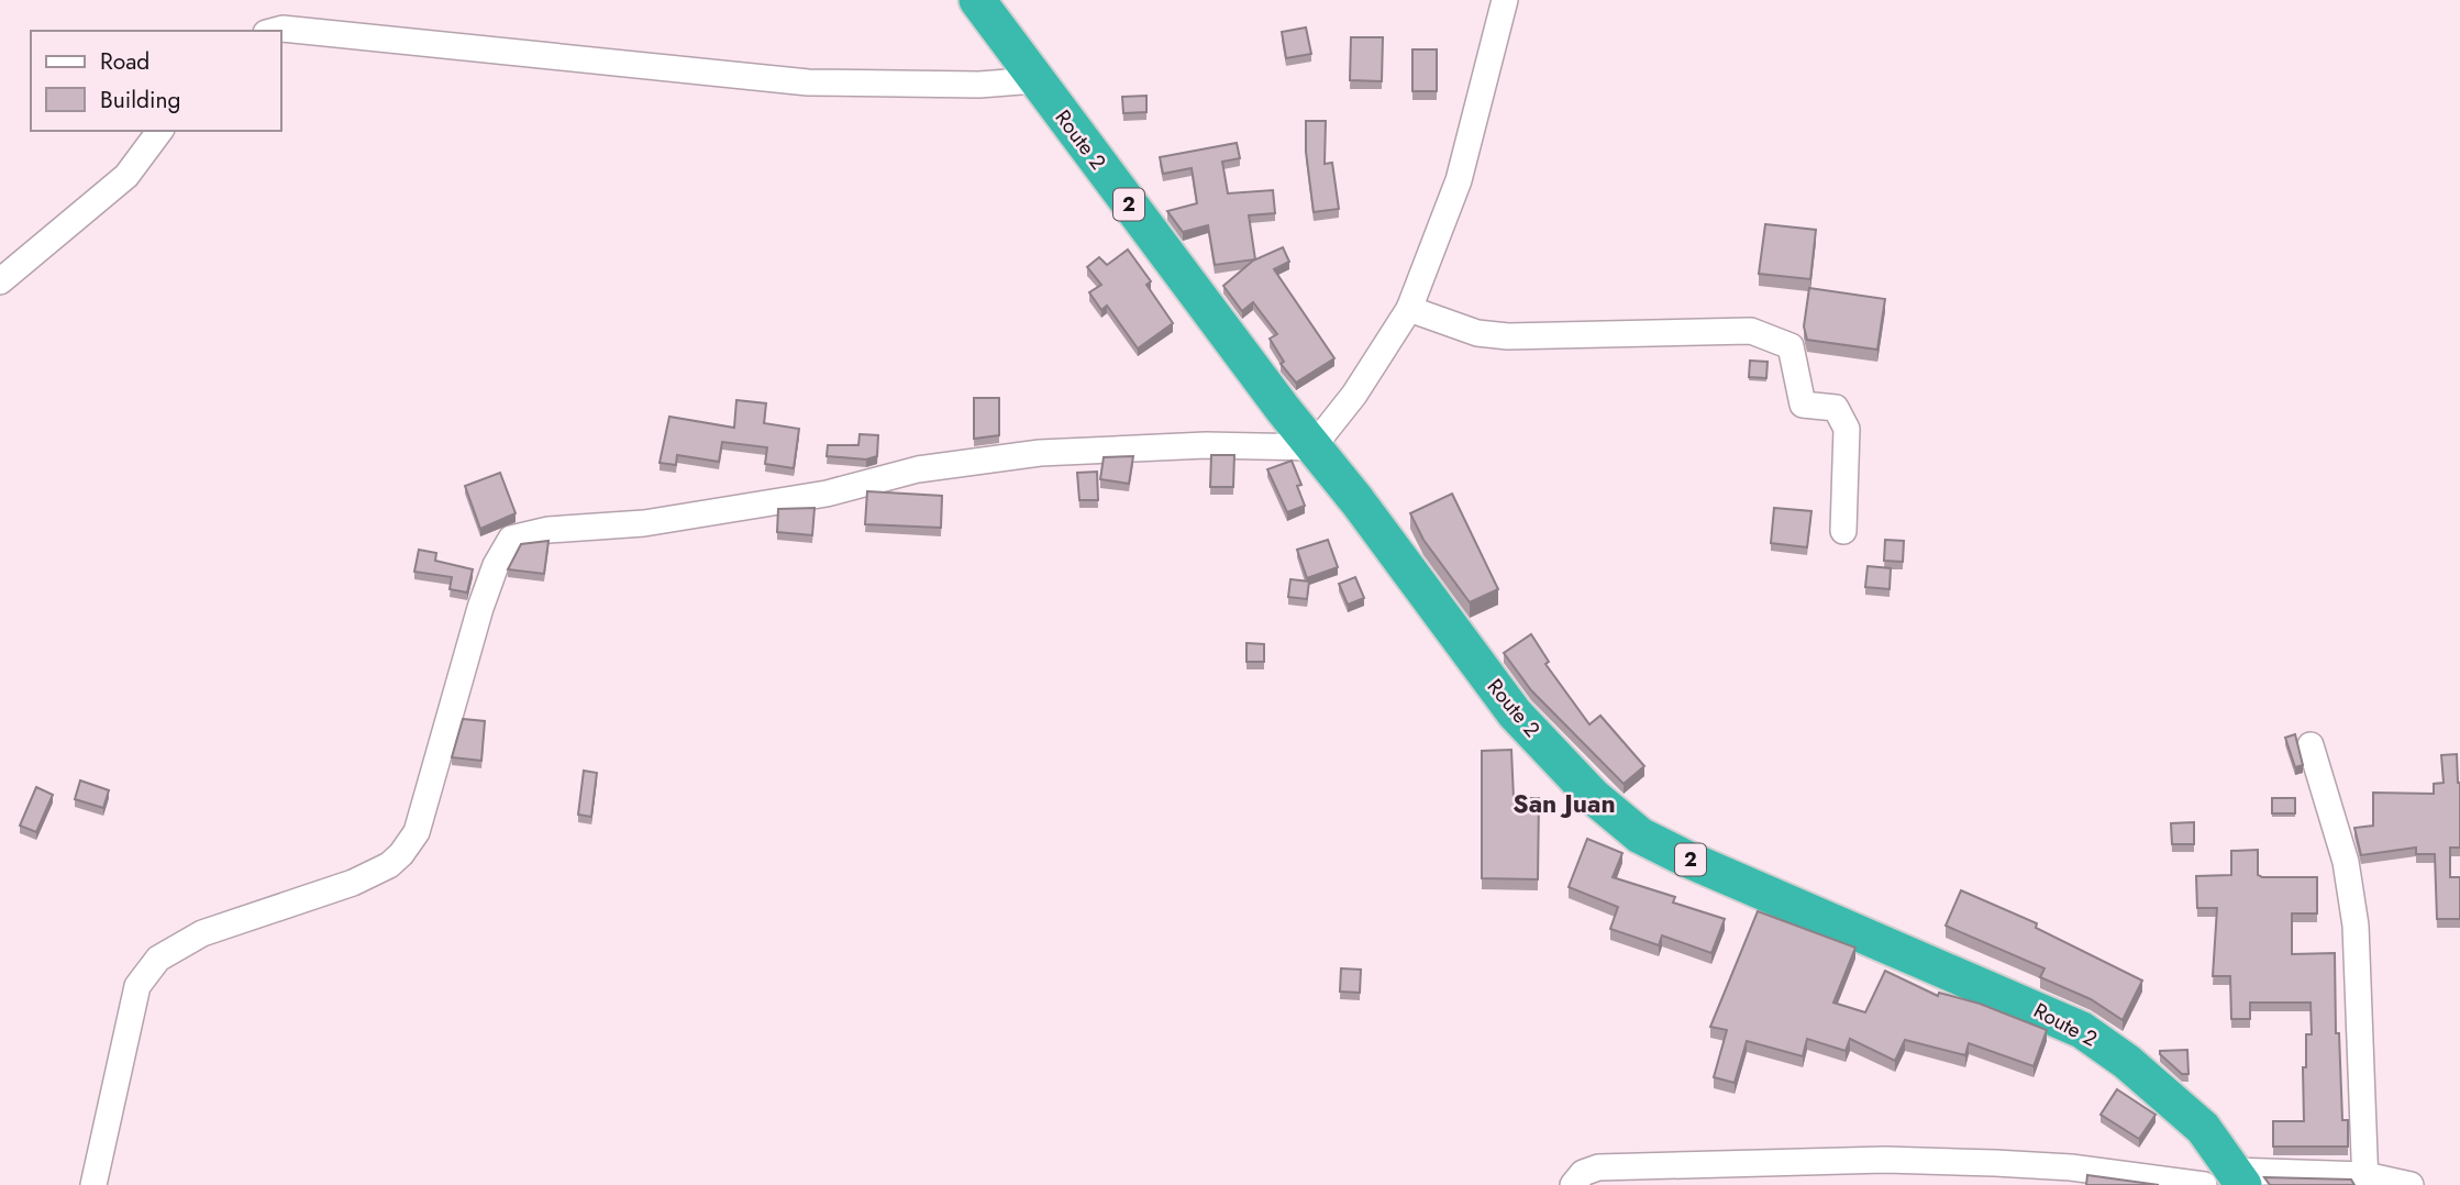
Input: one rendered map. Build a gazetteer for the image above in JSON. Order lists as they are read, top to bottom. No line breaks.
{"streets":{"highway":["Route 2","2"]},"districts":["San Juan"],"legend":["Road","Building"]}
